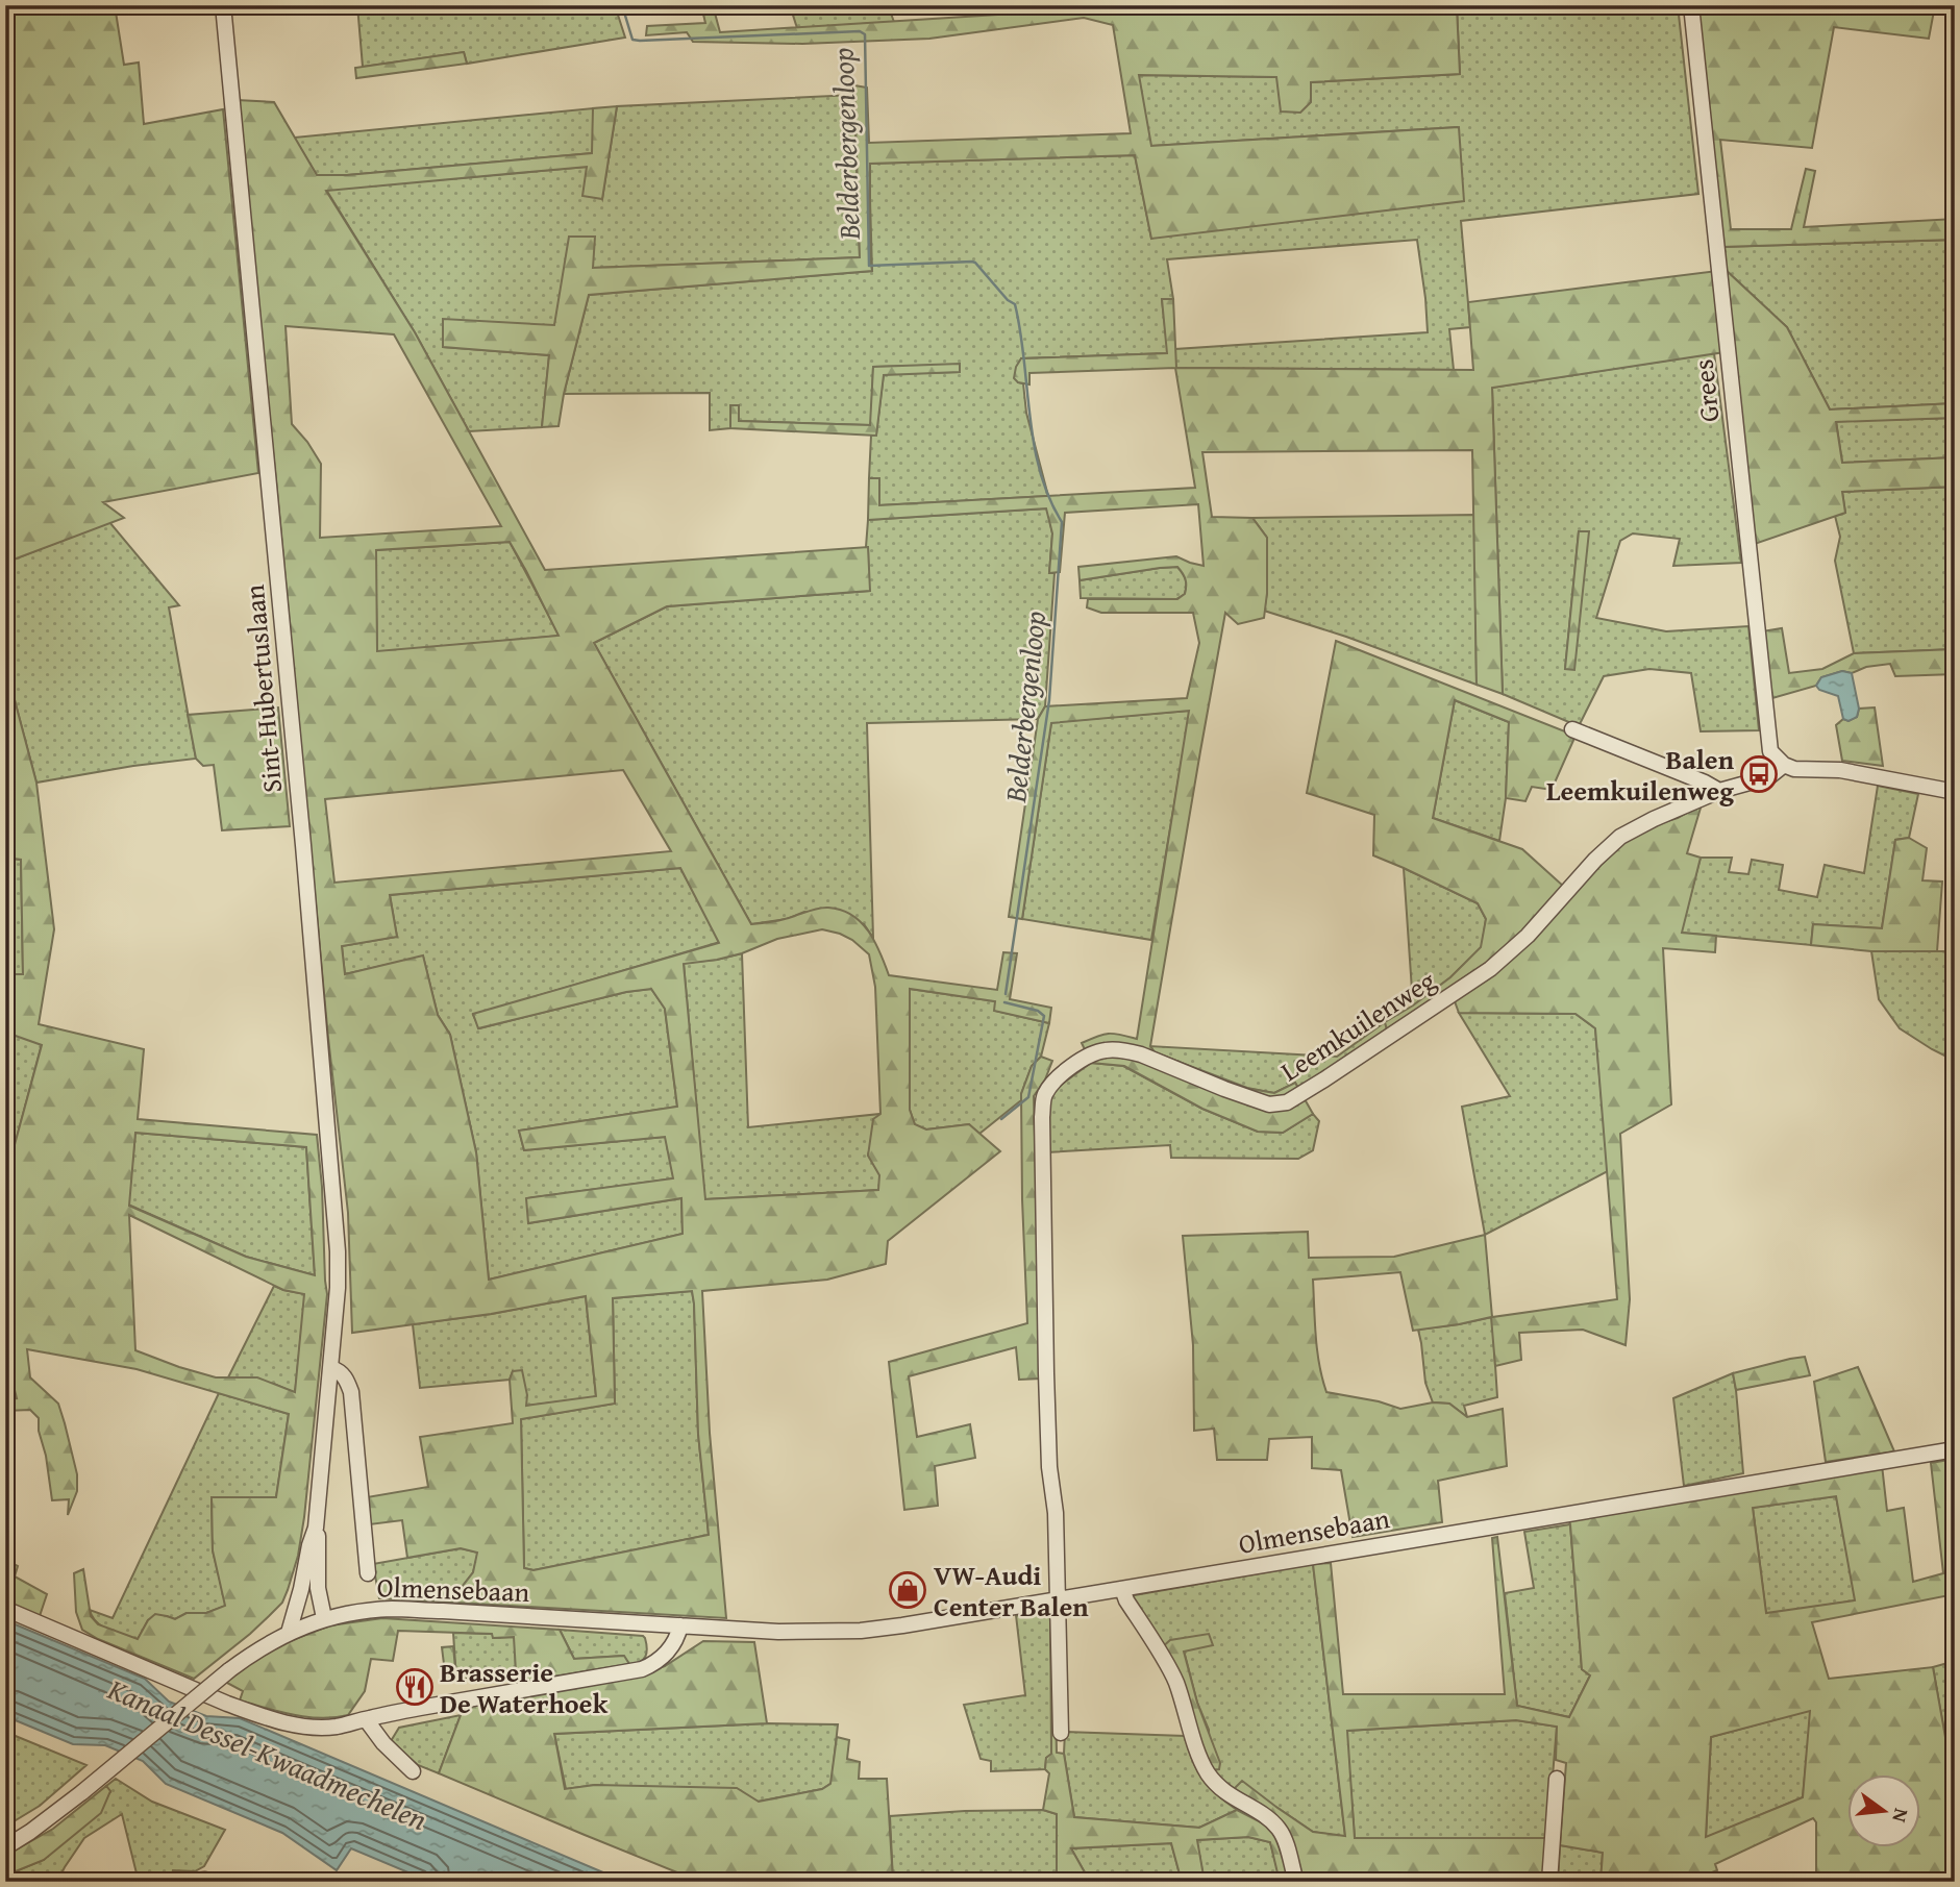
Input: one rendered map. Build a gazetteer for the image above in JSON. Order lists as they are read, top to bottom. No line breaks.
{"streets":{"street":["Grees","Sint-Hubertuslaan","Leemkuilenweg","Olmensebaan"]},"crossings":[["Grees","Leemkuilenweg"],["Sint-Hubertuslaan","Olmensebaan"],["Leemkuilenweg","Olmensebaan"]],"water":["Belderbergenloop","Kanaal Dessel-Kwaadmechelen"],"places":{"bus stop":["Balen Leemkuilenweg"],"shop":["VW-Audi Center Balen"],"restaurant":["Brasserie De Waterhoek"]},"north":"right"}
